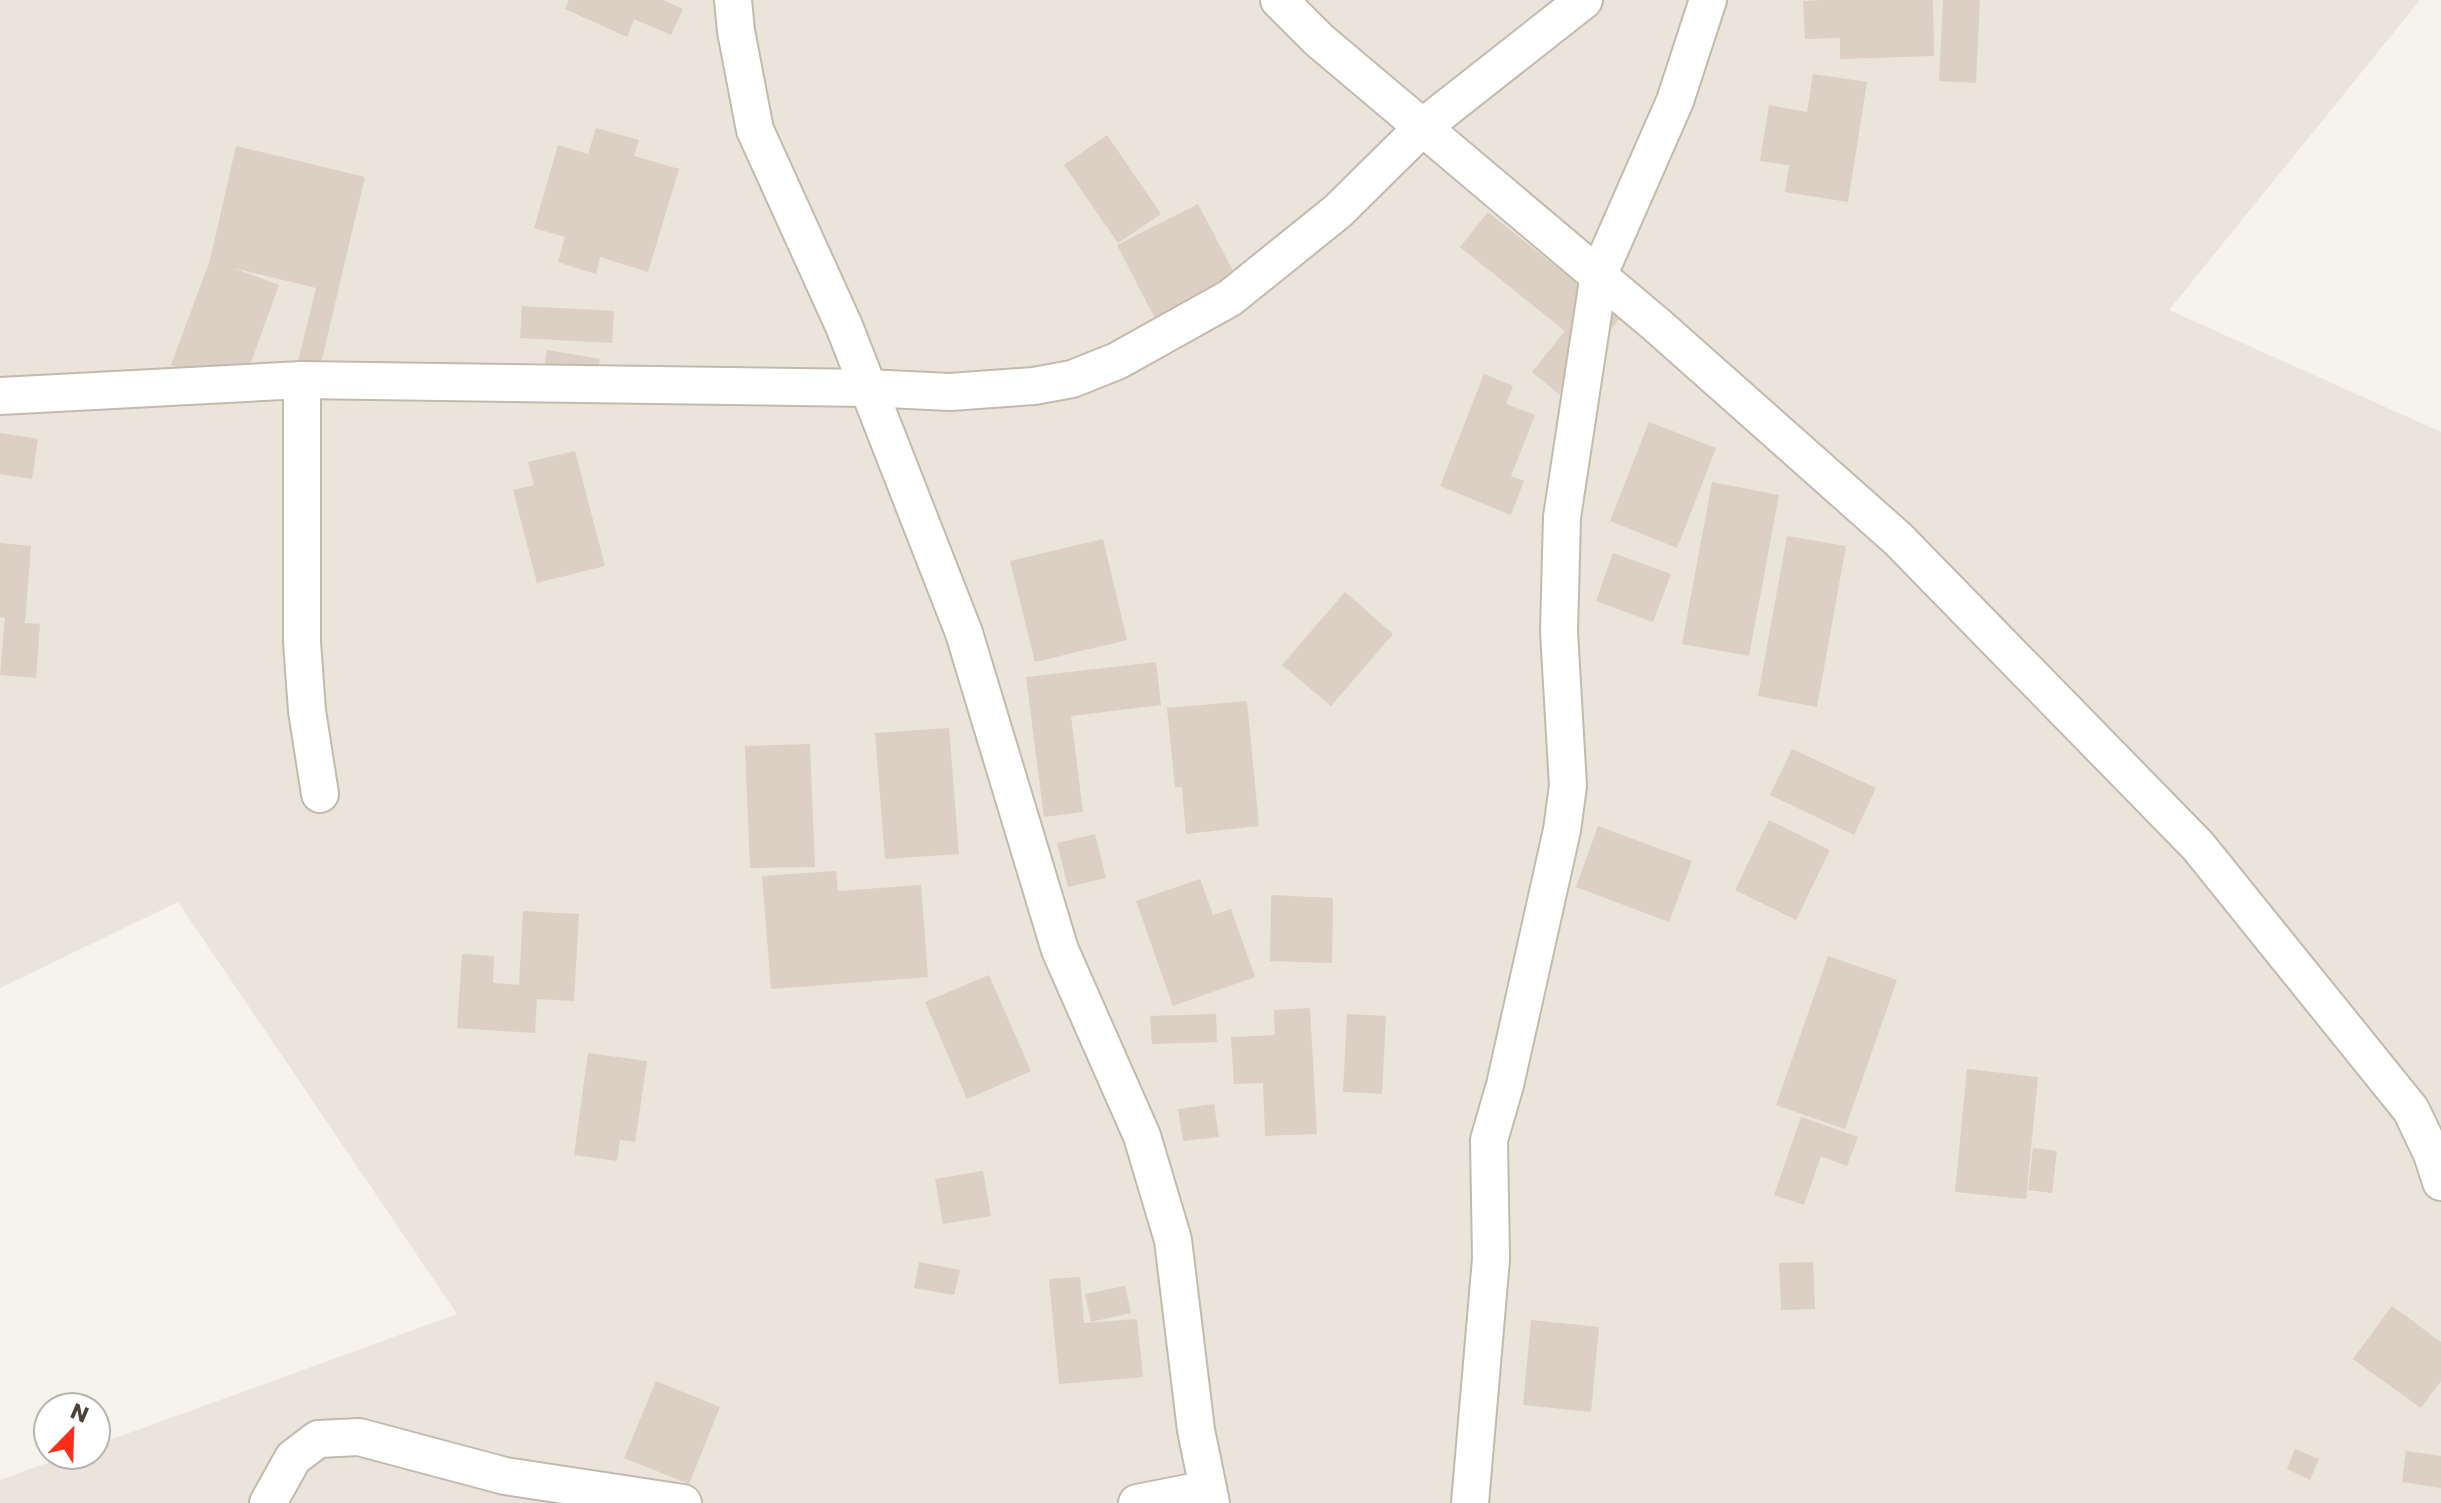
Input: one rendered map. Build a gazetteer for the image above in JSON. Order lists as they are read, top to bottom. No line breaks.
{"north":"top right"}
